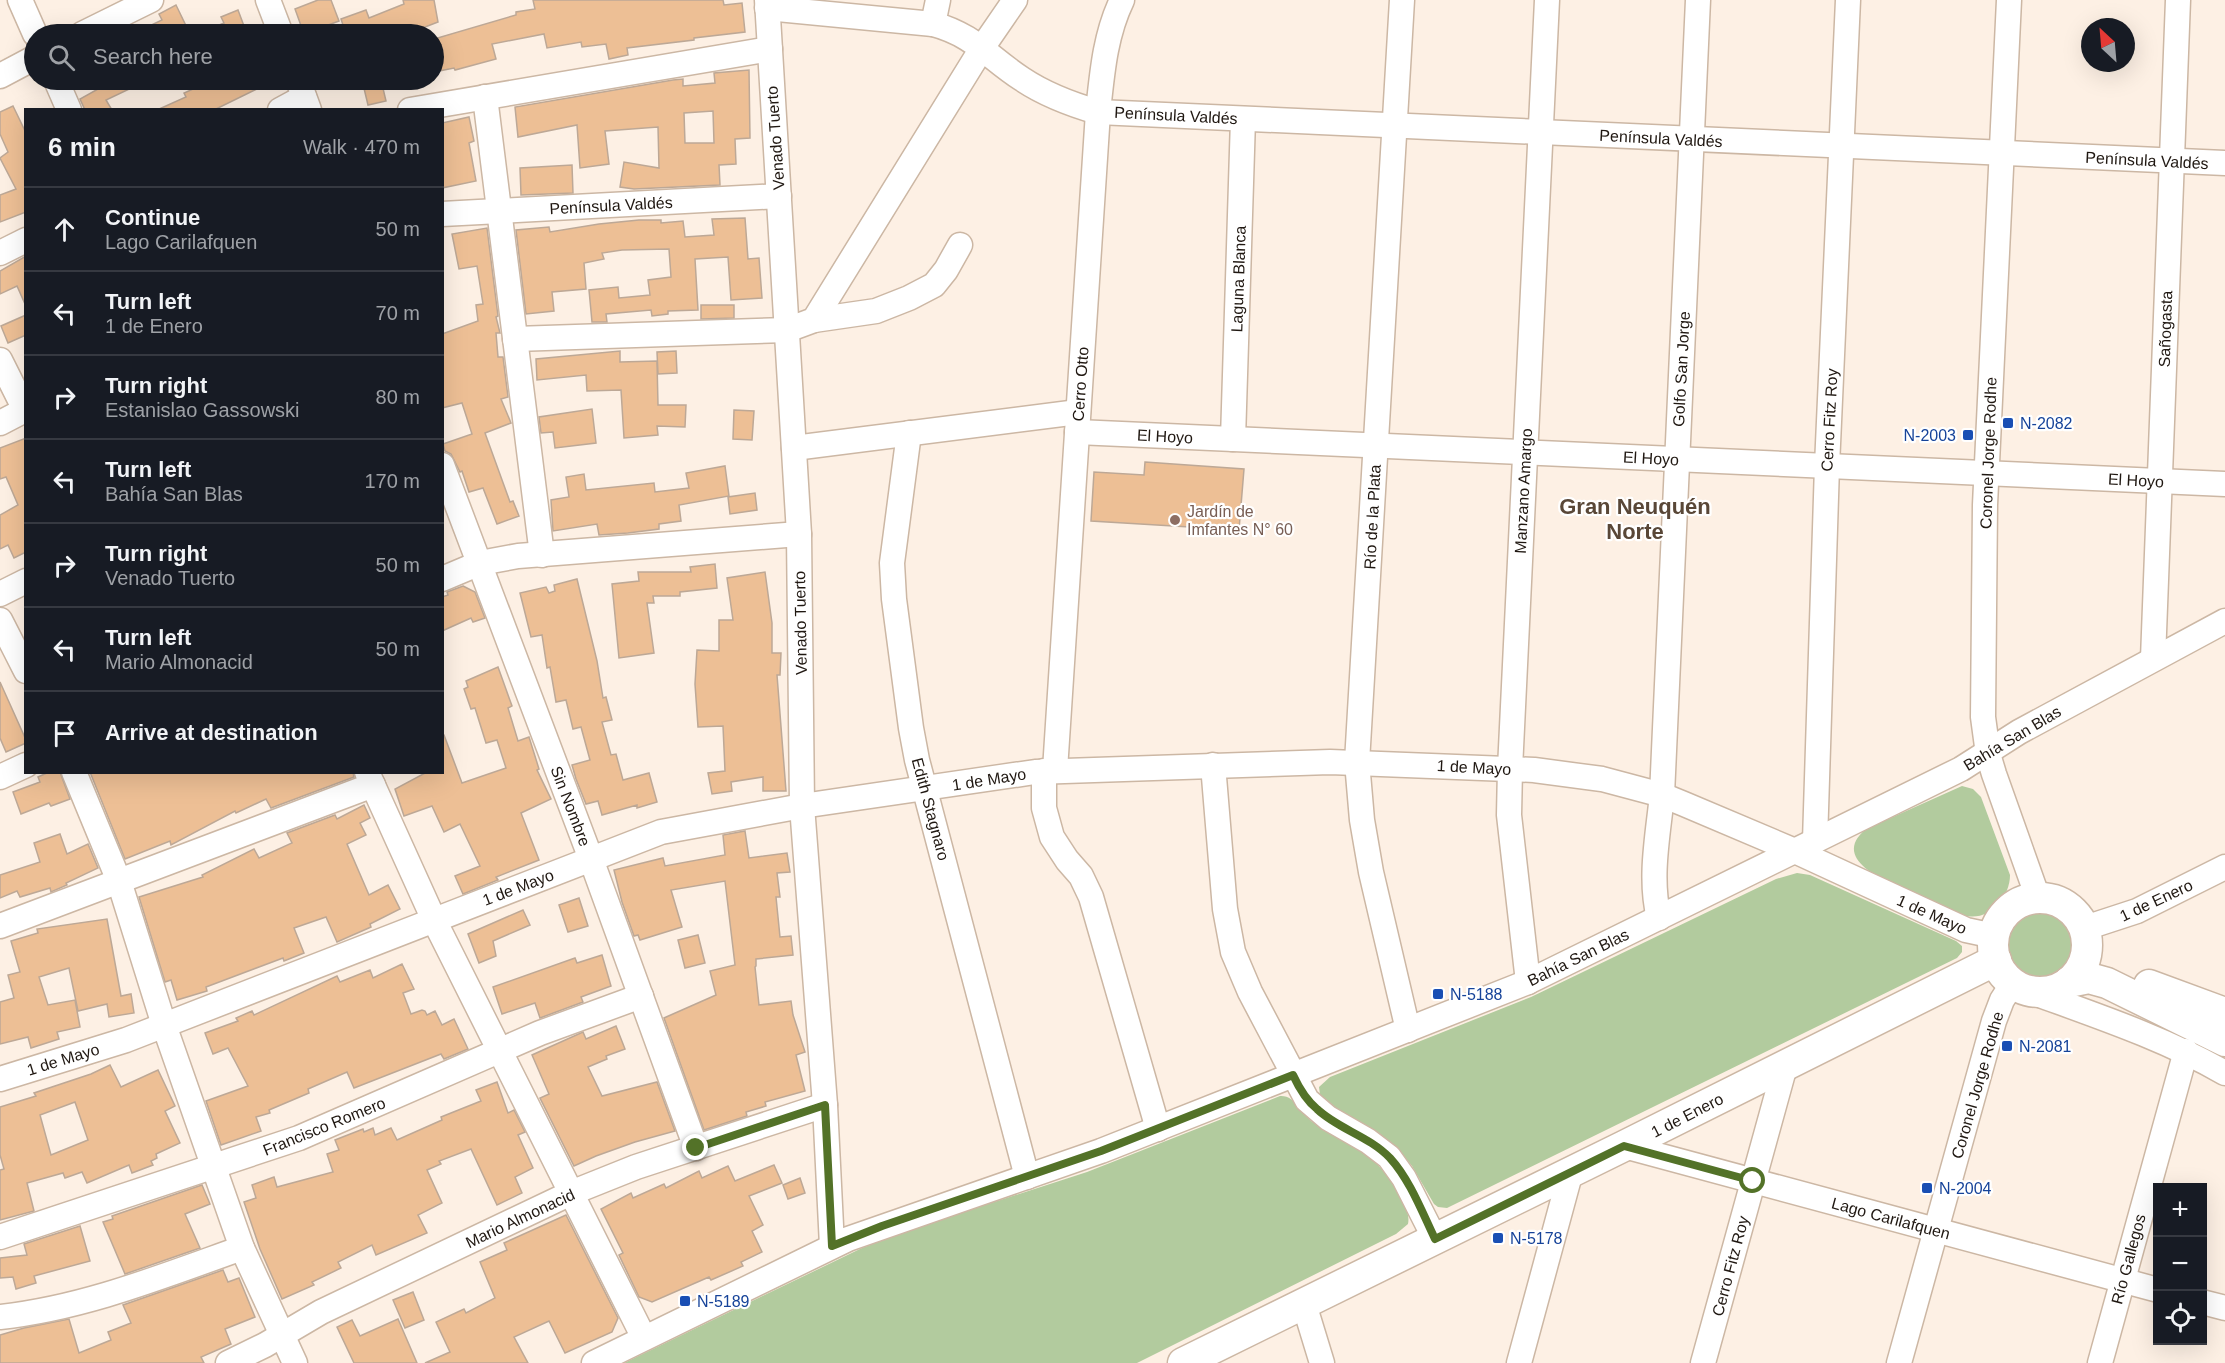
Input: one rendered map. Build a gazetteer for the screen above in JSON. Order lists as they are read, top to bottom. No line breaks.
{"streets":{"main road":["1 de Enero"],"street":["Península Valdés","Venado Tuerto","Laguna Blanca","Sañogasta","Golfo San Jorge","Cerro Otto","Cerro Fitz Roy","El Hoyo","Coronel Jorge Rodhe","Manzano Amargo","Río de la Plata","Bahía San Blas","1 de Mayo","Sin Nombre","Edith Stagnaro","Francisco Romero","Mario Almonacid","Lago Carilafquen","Río Gallegos"]},"crossings":[["Península Valdés","Venado Tuerto"],["Península Valdés","Laguna Blanca"],["Península Valdés","Sañogasta"],["Península Valdés","Golfo San Jorge"],["Península Valdés","Cerro Otto"],["Península Valdés","Cerro Fitz Roy"],["Península Valdés","Coronel Jorge Rodhe"],["Península Valdés","Manzano Amargo"],["Península Valdés","Río de la Plata"],["Venado Tuerto","El Hoyo"],["Venado Tuerto","Bahía San Blas"],["Venado Tuerto","1 de Mayo"],["Venado Tuerto","Mario Almonacid"],["Laguna Blanca","El Hoyo"],["Sañogasta","El Hoyo"],["Sañogasta","Bahía San Blas"],["Golfo San Jorge","El Hoyo"],["Golfo San Jorge","Bahía San Blas"],["Golfo San Jorge","1 de Mayo"],["Cerro Otto","El Hoyo"],["Cerro Otto","Bahía San Blas"],["Cerro Otto","1 de Mayo"],["Cerro Fitz Roy","El Hoyo"],["Cerro Fitz Roy","Bahía San Blas"],["Cerro Fitz Roy","1 de Mayo"],["Cerro Fitz Roy","1 de Enero"],["Cerro Fitz Roy","Lago Carilafquen"],["El Hoyo","Coronel Jorge Rodhe"],["El Hoyo","Manzano Amargo"],["El Hoyo","Río de la Plata"],["El Hoyo","Edith Stagnaro"],["Coronel Jorge Rodhe","Bahía San Blas"],["Coronel Jorge Rodhe","1 de Mayo"],["Coronel Jorge Rodhe","1 de Enero"],["Coronel Jorge Rodhe","Lago Carilafquen"],["Manzano Amargo","Bahía San Blas"],["Manzano Amargo","1 de Mayo"],["Río de la Plata","Bahía San Blas"],["Río de la Plata","1 de Mayo"],["Bahía San Blas","1 de Mayo"],["Bahía San Blas","Edith Stagnaro"],["1 de Mayo","Sin Nombre"],["1 de Mayo","Edith Stagnaro"],["1 de Mayo","1 de Enero"],["1 de Mayo","Río Gallegos"],["Sin Nombre","Francisco Romero"],["Sin Nombre","Mario Almonacid"],["1 de Enero","Lago Carilafquen"],["Lago Carilafquen","Río Gallegos"]],"districts":["Gran Neuquén Norte"],"places":{"transit":["N-2082","N-2003","N-5188","N-2081","N-2004","N-5178","N-5189"],"other":["Jardín de Imfantes N° 60"]},"north":"top left","page":{"search":"Search here","heading":["6 min","Walk · 470 m"],"list":[["Continue","Lago Carilafquen","50 m"],["Turn left","1 de Enero","70 m"],["Turn right","Estanislao Gassowski","80 m"],["Turn left","Bahía San Blas","170 m"],["Turn right","Venado Tuerto","50 m"],["Turn left","Mario Almonacid","50 m"],"Arrive at destination"],"map_buttons":["+","−"]}}
